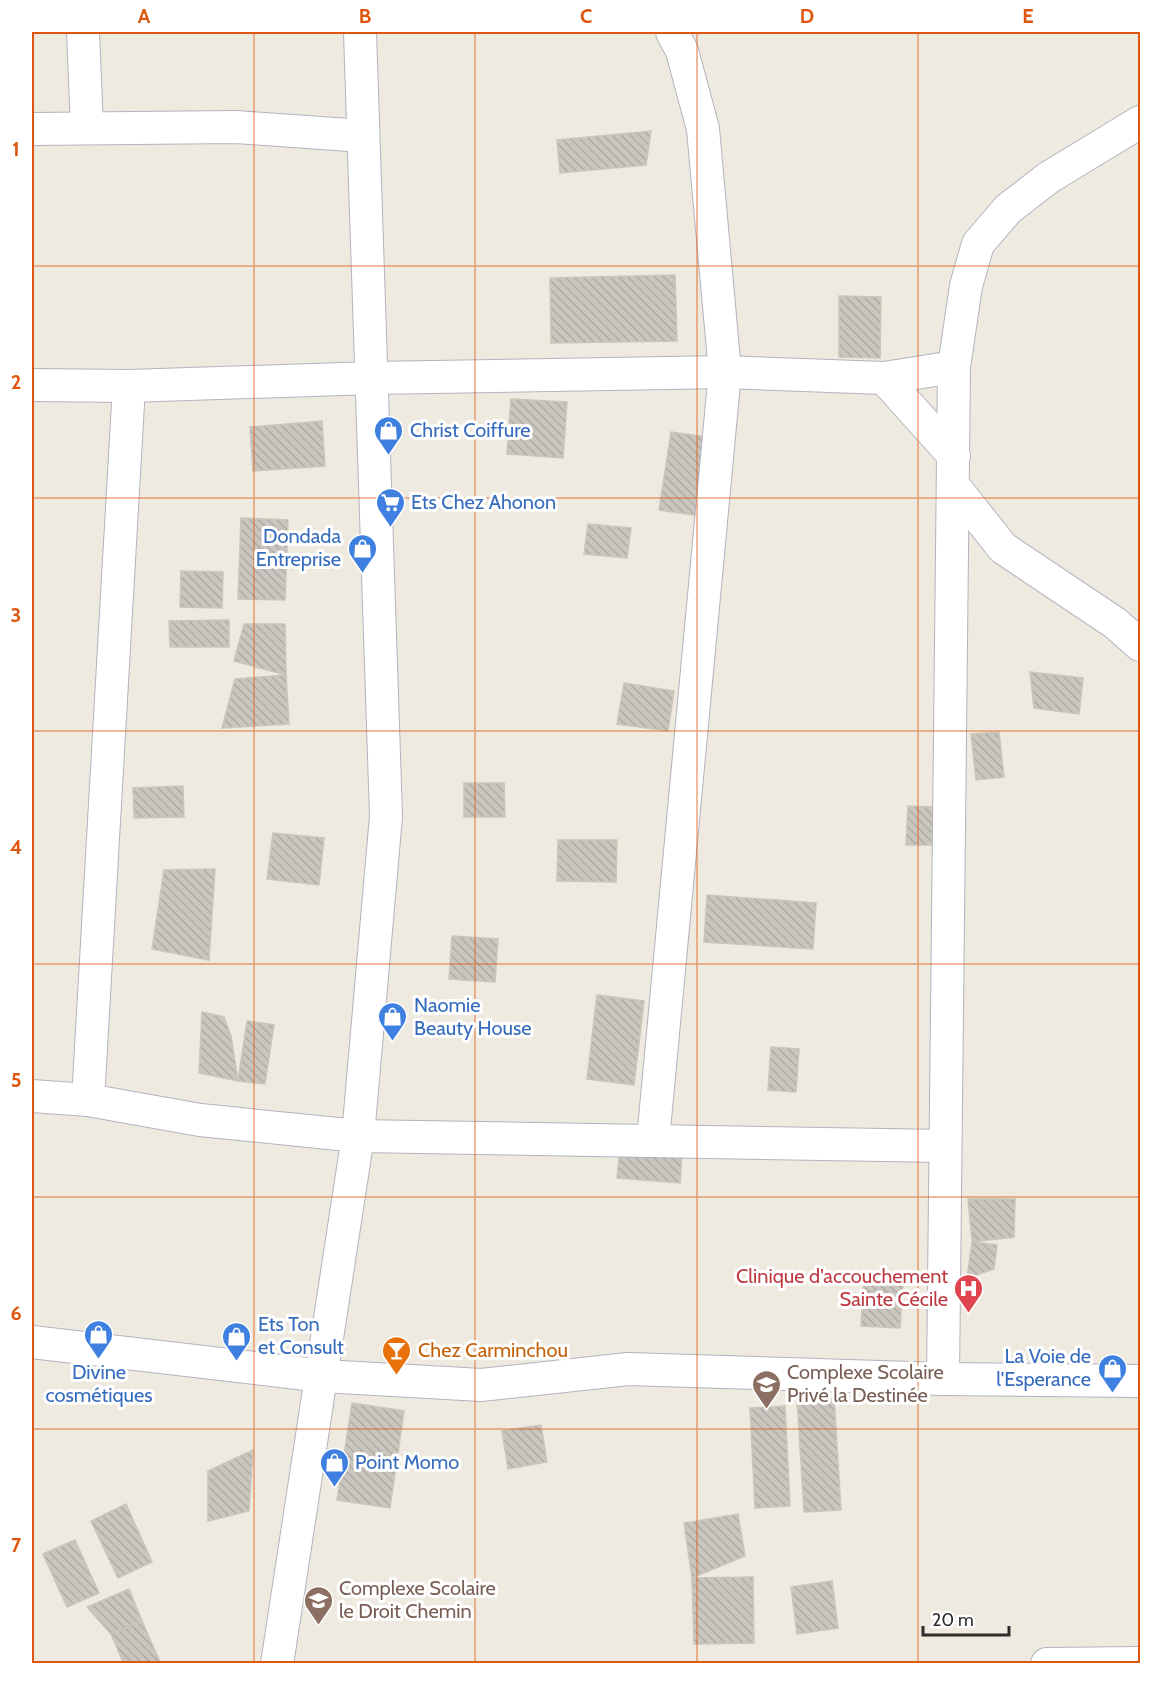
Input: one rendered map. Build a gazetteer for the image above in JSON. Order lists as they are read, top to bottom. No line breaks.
{"places":{"shop":["Christ Coiffure","Dondada Entreprise","Naomie Beauty House","Divine cosmétiques","Ets Ton et Consult","La Voie de l'Esperance","Point Momo"],"supermarket":["Ets Chez Ahonon"],"hospital":["Clinique d'accouchement Sainte Cécile"],"bar":["Chez Carminchou"],"school or university":["Complexe Scolaire Privé la Destinée","Complexe Scolaire le Droit Chemin"]},"scale_bar":"20 m","grid":{"columns":["A","B","C","D","E"],"rows":["1","2","3","4","5","6","7"]}}
